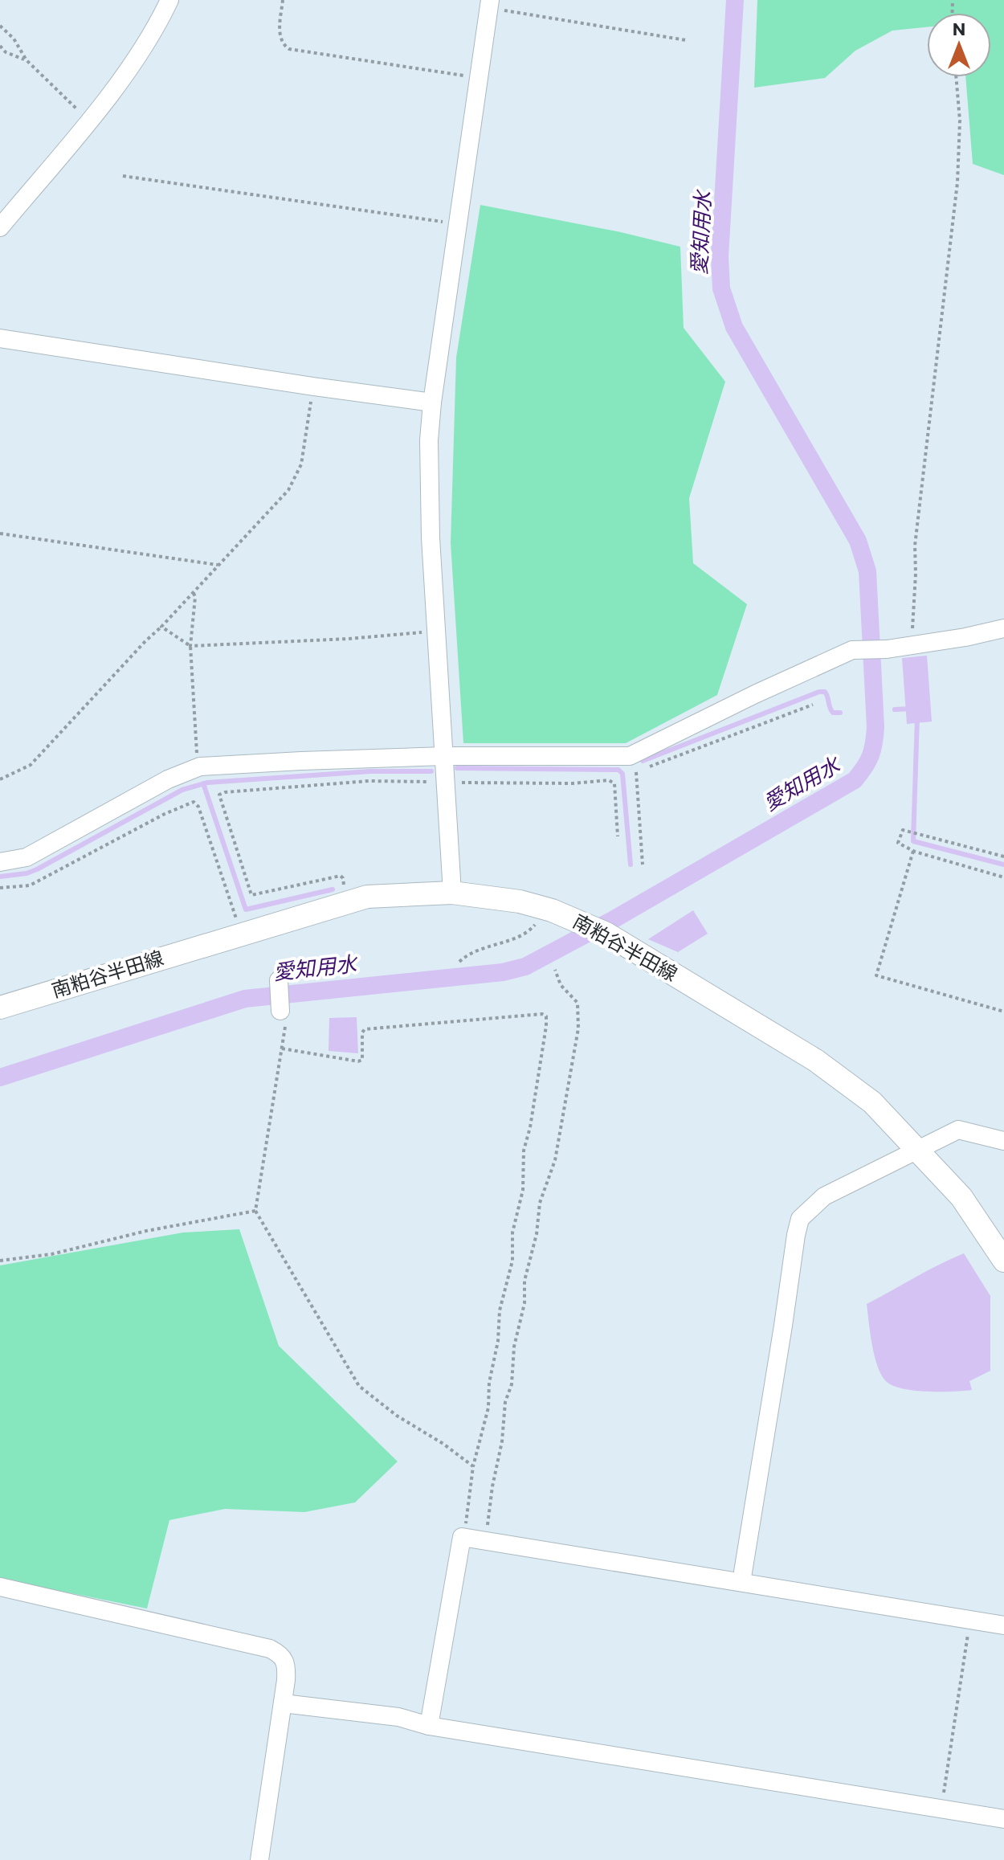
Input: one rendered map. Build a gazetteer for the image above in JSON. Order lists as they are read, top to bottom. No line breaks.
{"streets":{"main road":["南粕谷半田線"]},"water":["愛知用水"],"north":"top"}
